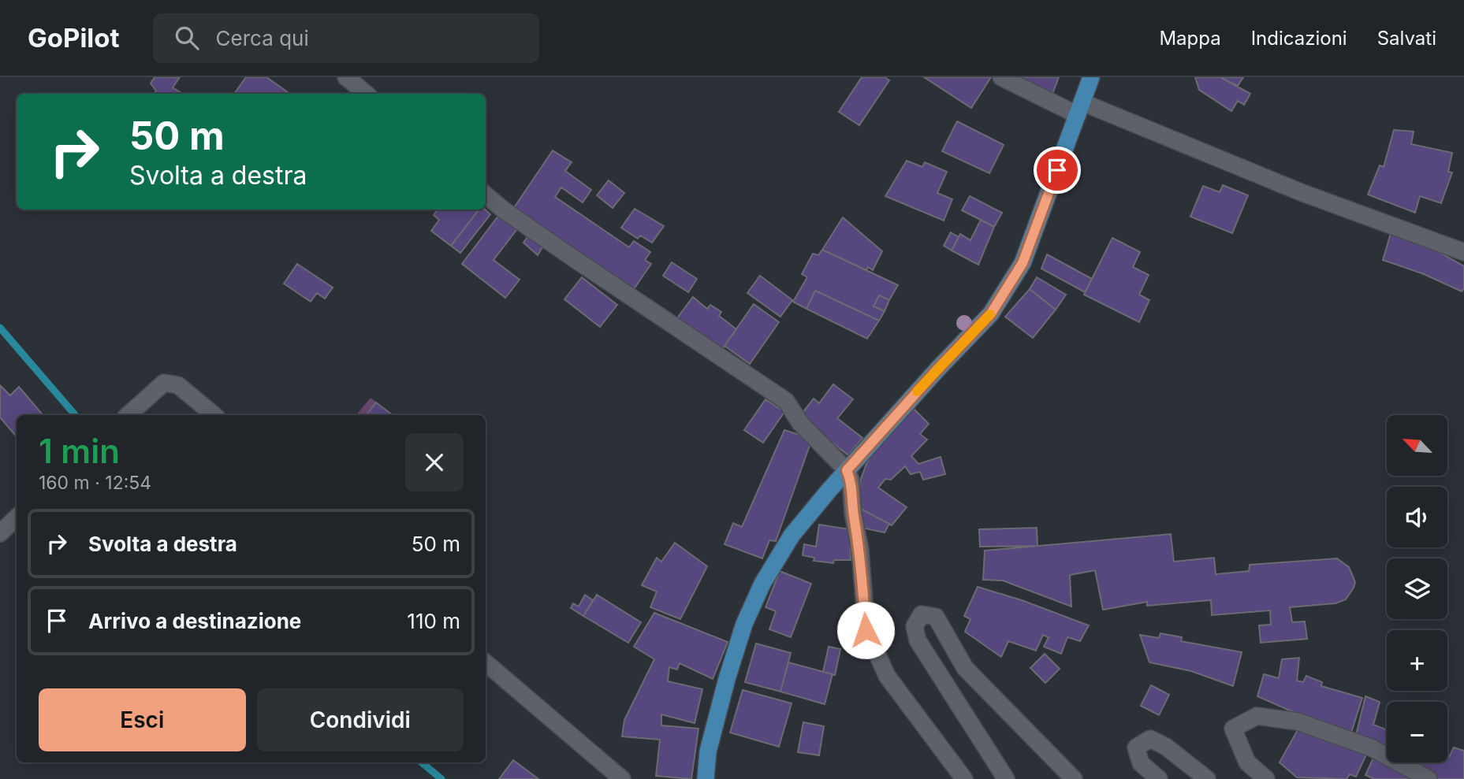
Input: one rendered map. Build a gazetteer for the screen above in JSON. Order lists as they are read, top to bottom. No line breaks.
{"north":"top left","page":{"header":"GoPilot","search":"Cerca qui","nav":["Mappa","Indicazioni","Salvati"],"turn":["50 m","Svolta a destra"],"map_buttons":["+","−"],"heading":["1 min","160 m · 12:54"],"list":[{"name":"Svolta a destra","value":"50 m"},{"name":"Arrivo a destinazione","value":"110 m"}],"buttons":["Esci","Condividi"]}}
